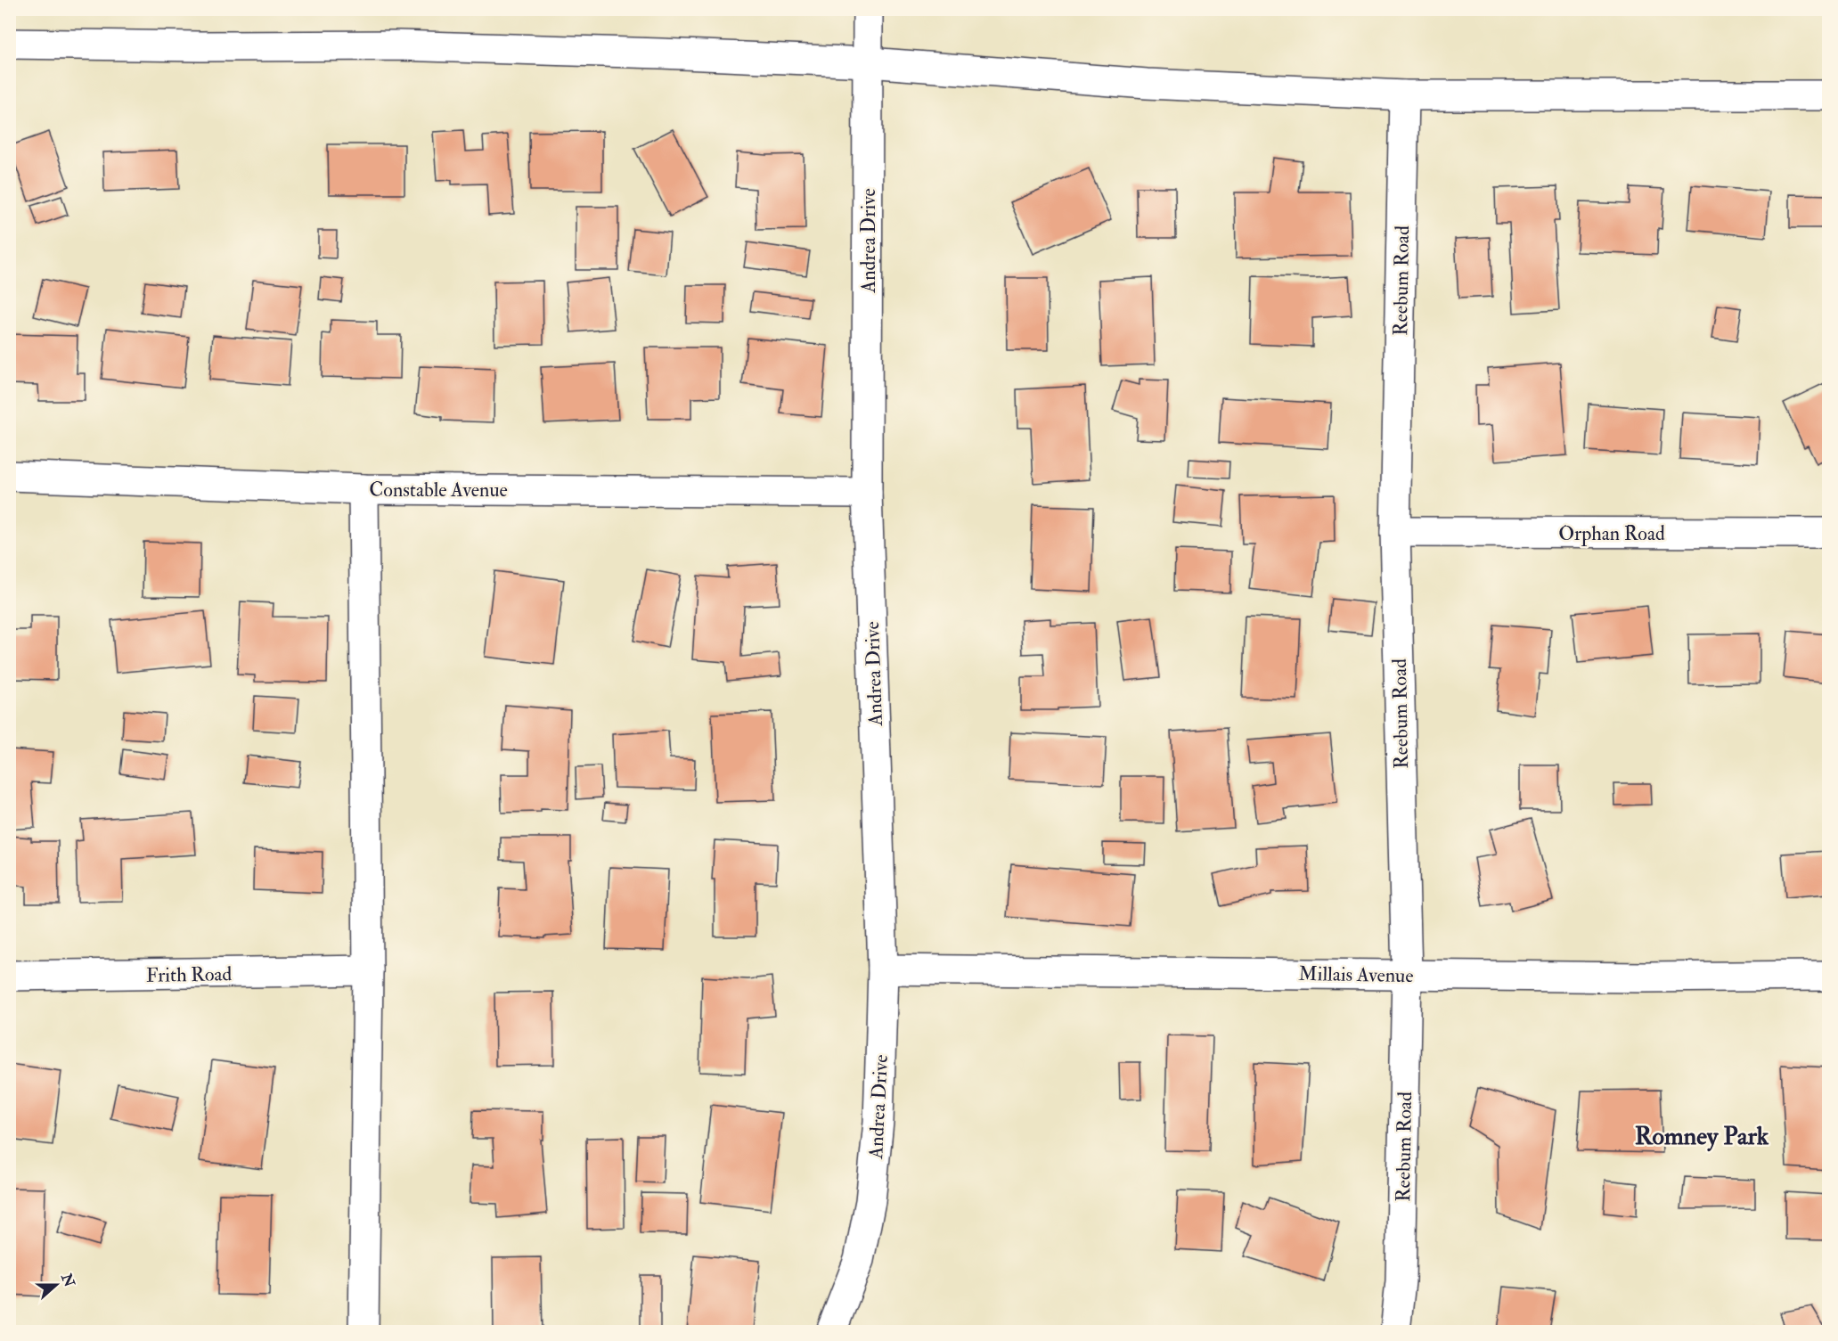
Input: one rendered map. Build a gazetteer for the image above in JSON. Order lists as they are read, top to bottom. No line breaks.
{"streets":{"street":["Andrea Drive","Reebum Road","Constable Avenue","Orphan Road","Frith Road","Millais Avenue"]},"crossings":[["Andrea Drive","Constable Avenue"],["Andrea Drive","Millais Avenue"],["Reebum Road","Orphan Road"],["Reebum Road","Millais Avenue"]],"districts":["Romney Park"],"north":"right"}
